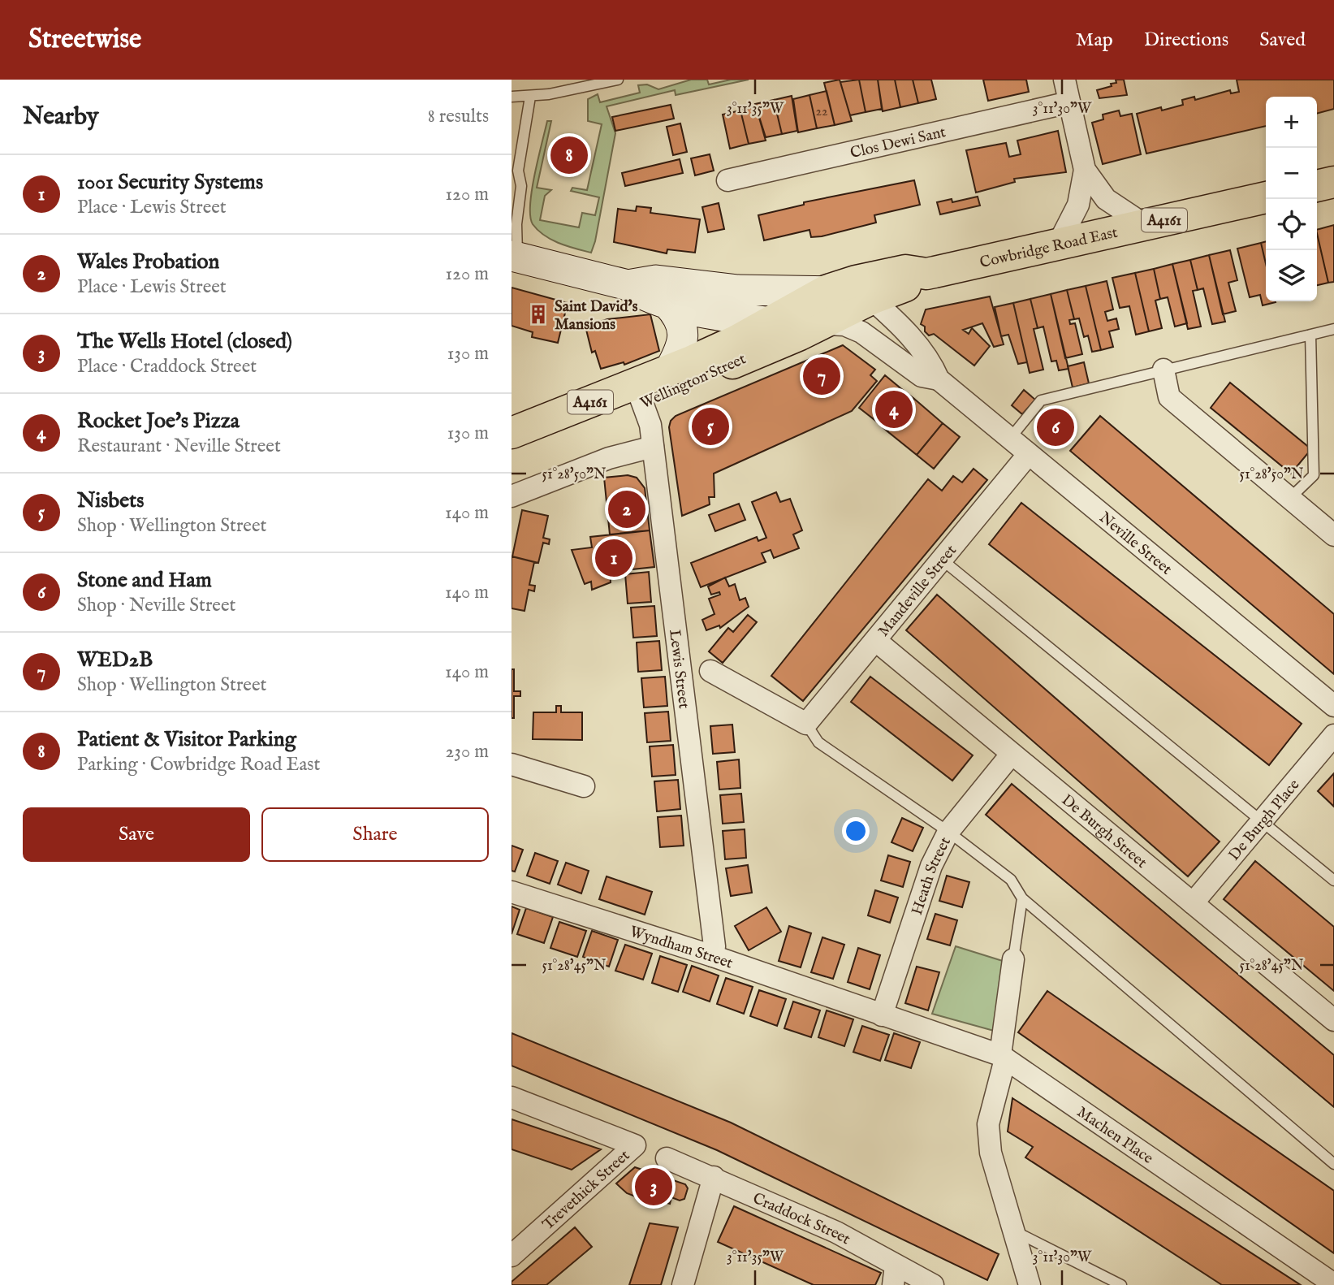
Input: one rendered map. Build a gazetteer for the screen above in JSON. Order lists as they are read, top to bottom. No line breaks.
{"streets":{"main road":["A4161","Cowbridge Road East","Wellington Street"],"street":["Clos Dewi Sant","Neville Street","Mandeville Street","Lewis Street","De Burgh Place","De Burgh Street","Heath Street","Wyndham Street","Machen Place","Trevethick Street","Craddock Street"]},"crossings":[["Cowbridge Road East","Wellington Street"],["Cowbridge Road East","Neville Street"],["Wellington Street","Neville Street"],["Wellington Street","Lewis Street"],["Neville Street","Mandeville Street"],["Mandeville Street","De Burgh Street"],["Lewis Street","Wyndham Street"],["De Burgh Place","De Burgh Street"],["De Burgh Street","Heath Street"],["Heath Street","Wyndham Street"],["Heath Street","Machen Place"],["Wyndham Street","Machen Place"]],"places":{"building":["Saint David's Mansions"]},"house_numbers":["22"],"page":{"header":"Streetwise","nav":["Map","Directions","Saved"],"heading":["Nearby","8 results"],"map_buttons":["+","−"],"pins":["8","7","4","5","6","2","1","3"],"list":[{"mark":"1","name":"1001 Security Systems","note":"Place · Lewis Street","value":"120 m"},{"mark":"2","name":"Wales Probation","note":"Place · Lewis Street","value":"120 m"},{"mark":"3","name":"The Wells Hotel (closed)","note":"Place · Craddock Street","value":"130 m"},{"mark":"4","name":"Rocket Joe's Pizza","note":"Restaurant · Neville Street","value":"130 m"},{"mark":"5","name":"Nisbets","note":"Shop · Wellington Street","value":"140 m"},{"mark":"6","name":"Stone and Ham","note":"Shop · Neville Street","value":"140 m"},{"mark":"7","name":"WED2B","note":"Shop · Wellington Street","value":"140 m"},{"mark":"8","name":"Patient & Visitor Parking","note":"Parking · Cowbridge Road East","value":"230 m"}],"buttons":["Save","Share"]},"coordinates":["3°11'35\"W","3°11'30\"W","51°28'50\"N","51°28'45\"N"]}
